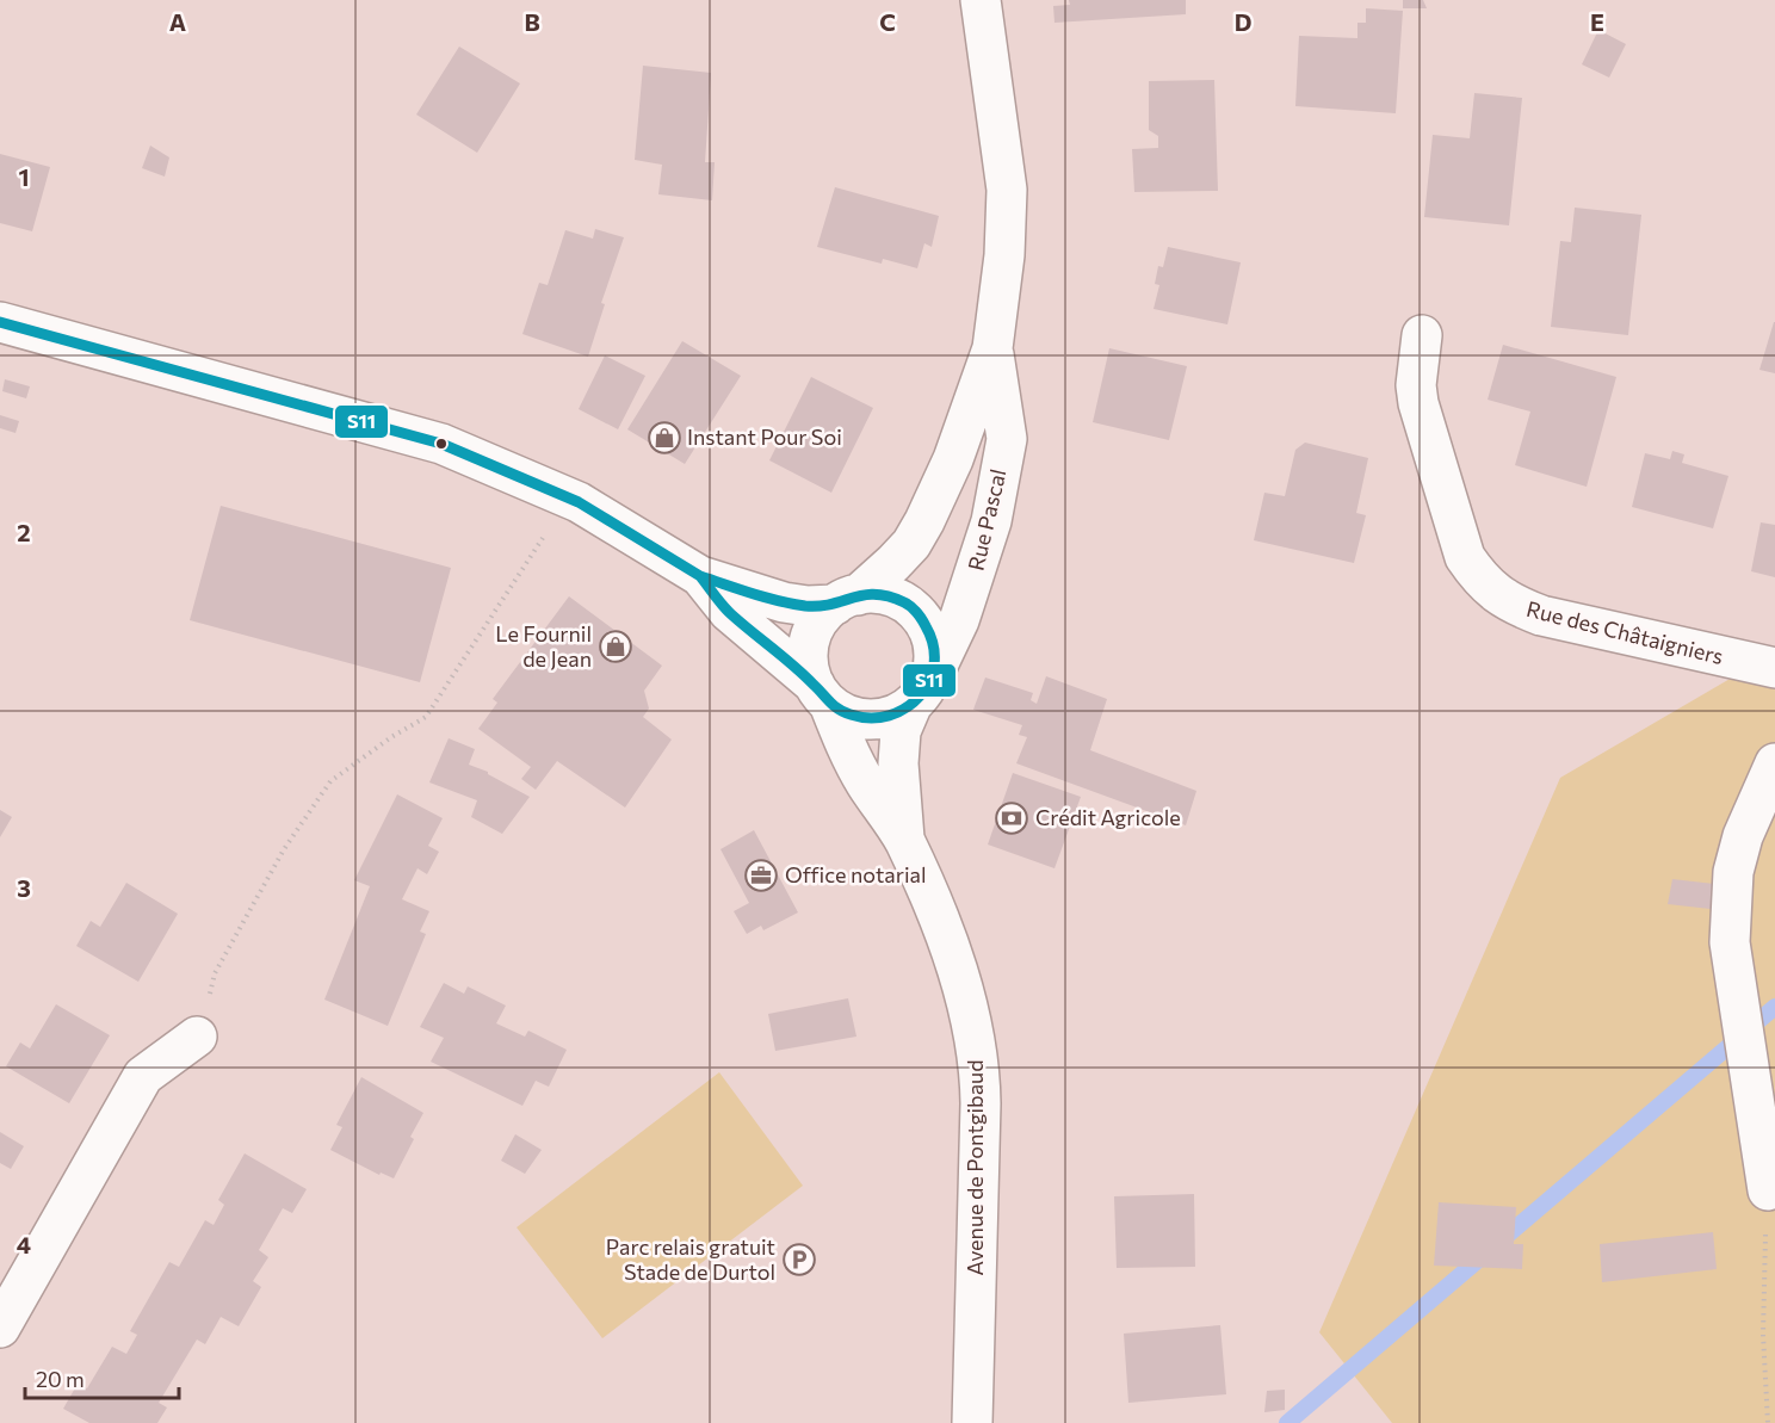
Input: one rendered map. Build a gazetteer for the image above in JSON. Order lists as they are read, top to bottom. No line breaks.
{"streets":{"main road":["Rue Pascal","Rue des Châtaigniers","Avenue de Pontgibaud"]},"crossings":[["Rue Pascal","Avenue de Pontgibaud"]],"places":{"shop":["Instant Pour Soi","Le Fournil de Jean"],"bank":["Crédit Agricole"],"office":["Office notarial"],"parking":["Parc relais gratuit Stade de Durtol"]},"lines":["transit line S11"],"scale_bar":"20 m","grid":{"columns":["A","B","C","D","E"],"rows":["1","2","3","4"]}}
